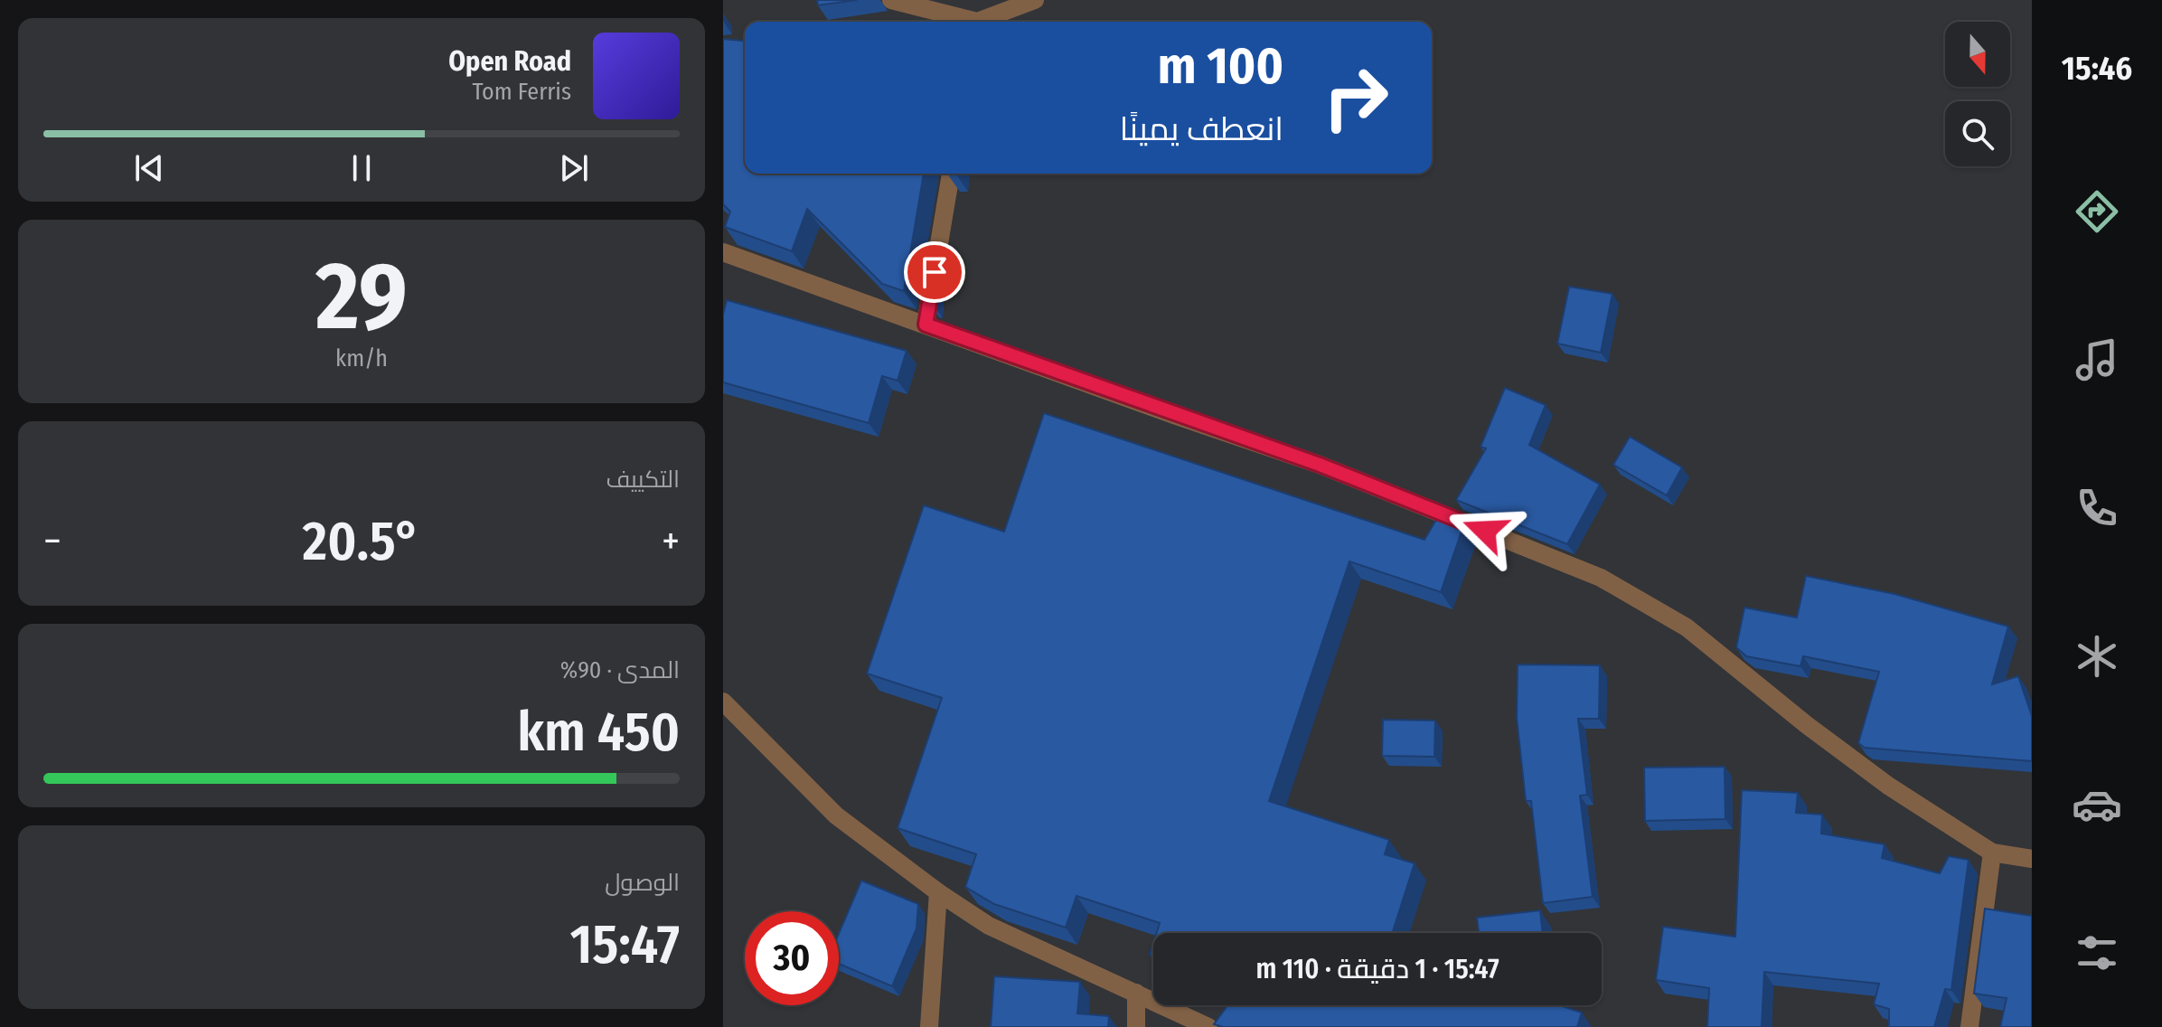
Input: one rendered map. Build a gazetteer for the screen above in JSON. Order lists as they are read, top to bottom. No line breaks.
{"north":"bottom","page":{"tabs":"15:46","turn":["100 m","انعطف يمينًا"],"song":["Open Road","Tom Ferris"],"tile":[["29","km/h"],"التكييف",["المدى · 90%","450 km"],["الوصول","15:47"]],"heat":["−","20.5°","+"],"limit":"30","trip":"15:47 · 1 دقيقة · 110 m"}}
